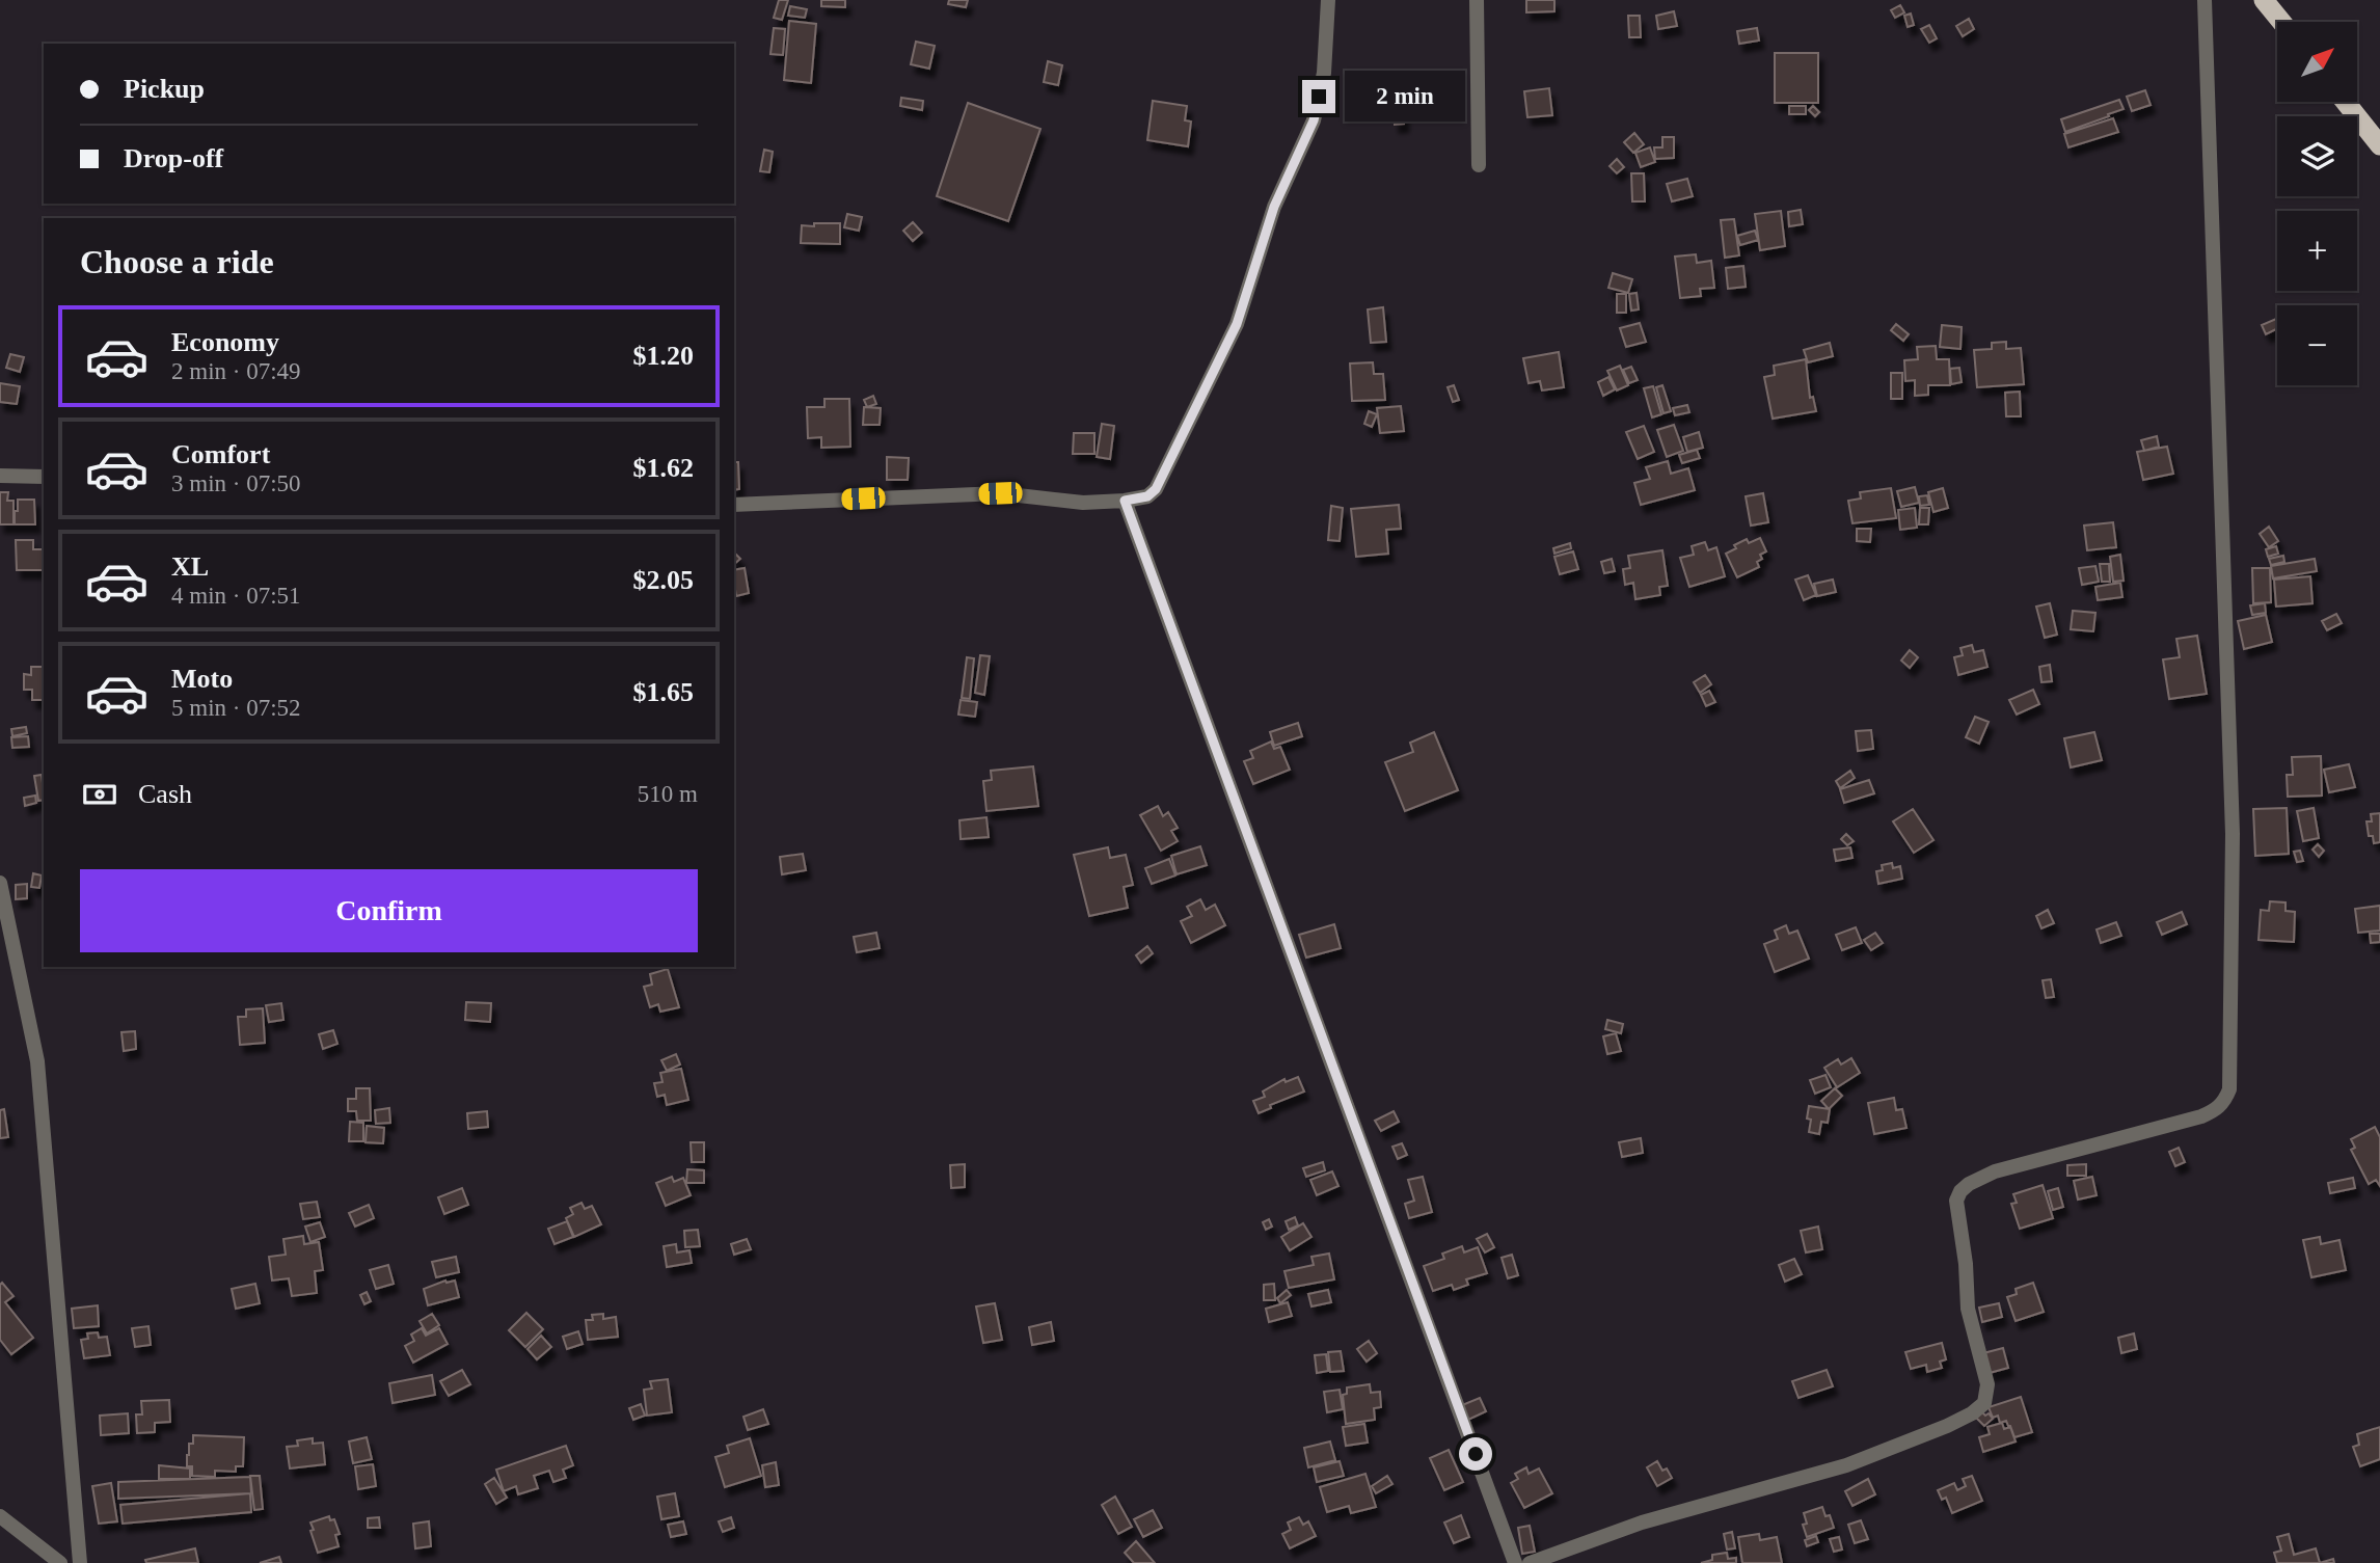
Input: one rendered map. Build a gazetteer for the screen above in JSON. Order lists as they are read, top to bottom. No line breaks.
{"north":"top right","page":{"map_buttons":["+","−"],"banner":["Pickup","Drop-off"],"bubble":"2 min","heading":"Choose a ride","list":[{"name":"Economy","note":"2 min · 07:49","value":"$1.20"},{"name":"Comfort","note":"3 min · 07:50","value":"$1.62"},{"name":"XL","note":"4 min · 07:51","value":"$2.05"},{"name":"Moto","note":"5 min · 07:52","value":"$1.65"}],"pay":["Cash","510 m"],"buttons":"Confirm"}}
